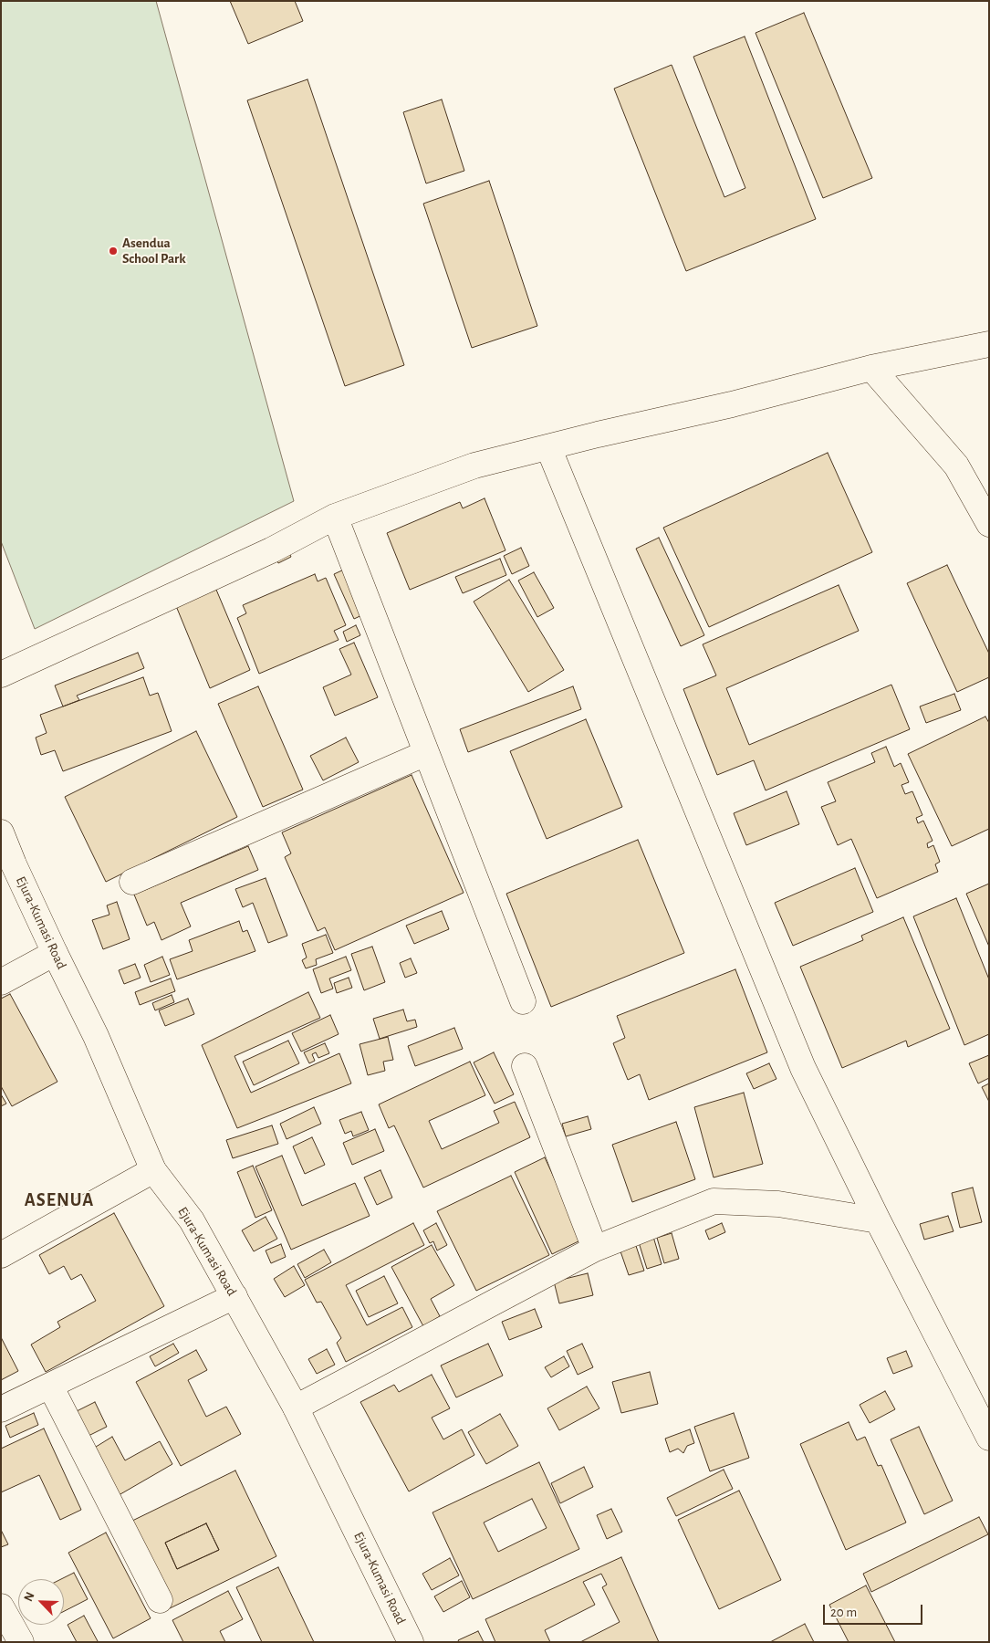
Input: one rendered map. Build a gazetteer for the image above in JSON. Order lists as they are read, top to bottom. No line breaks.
{"streets":{"street":["Ejura-Kumasi Road"]},"districts":["ASENUA"],"places":["Asendua School Park"],"scale_bar":"20 m","north":"top left"}
